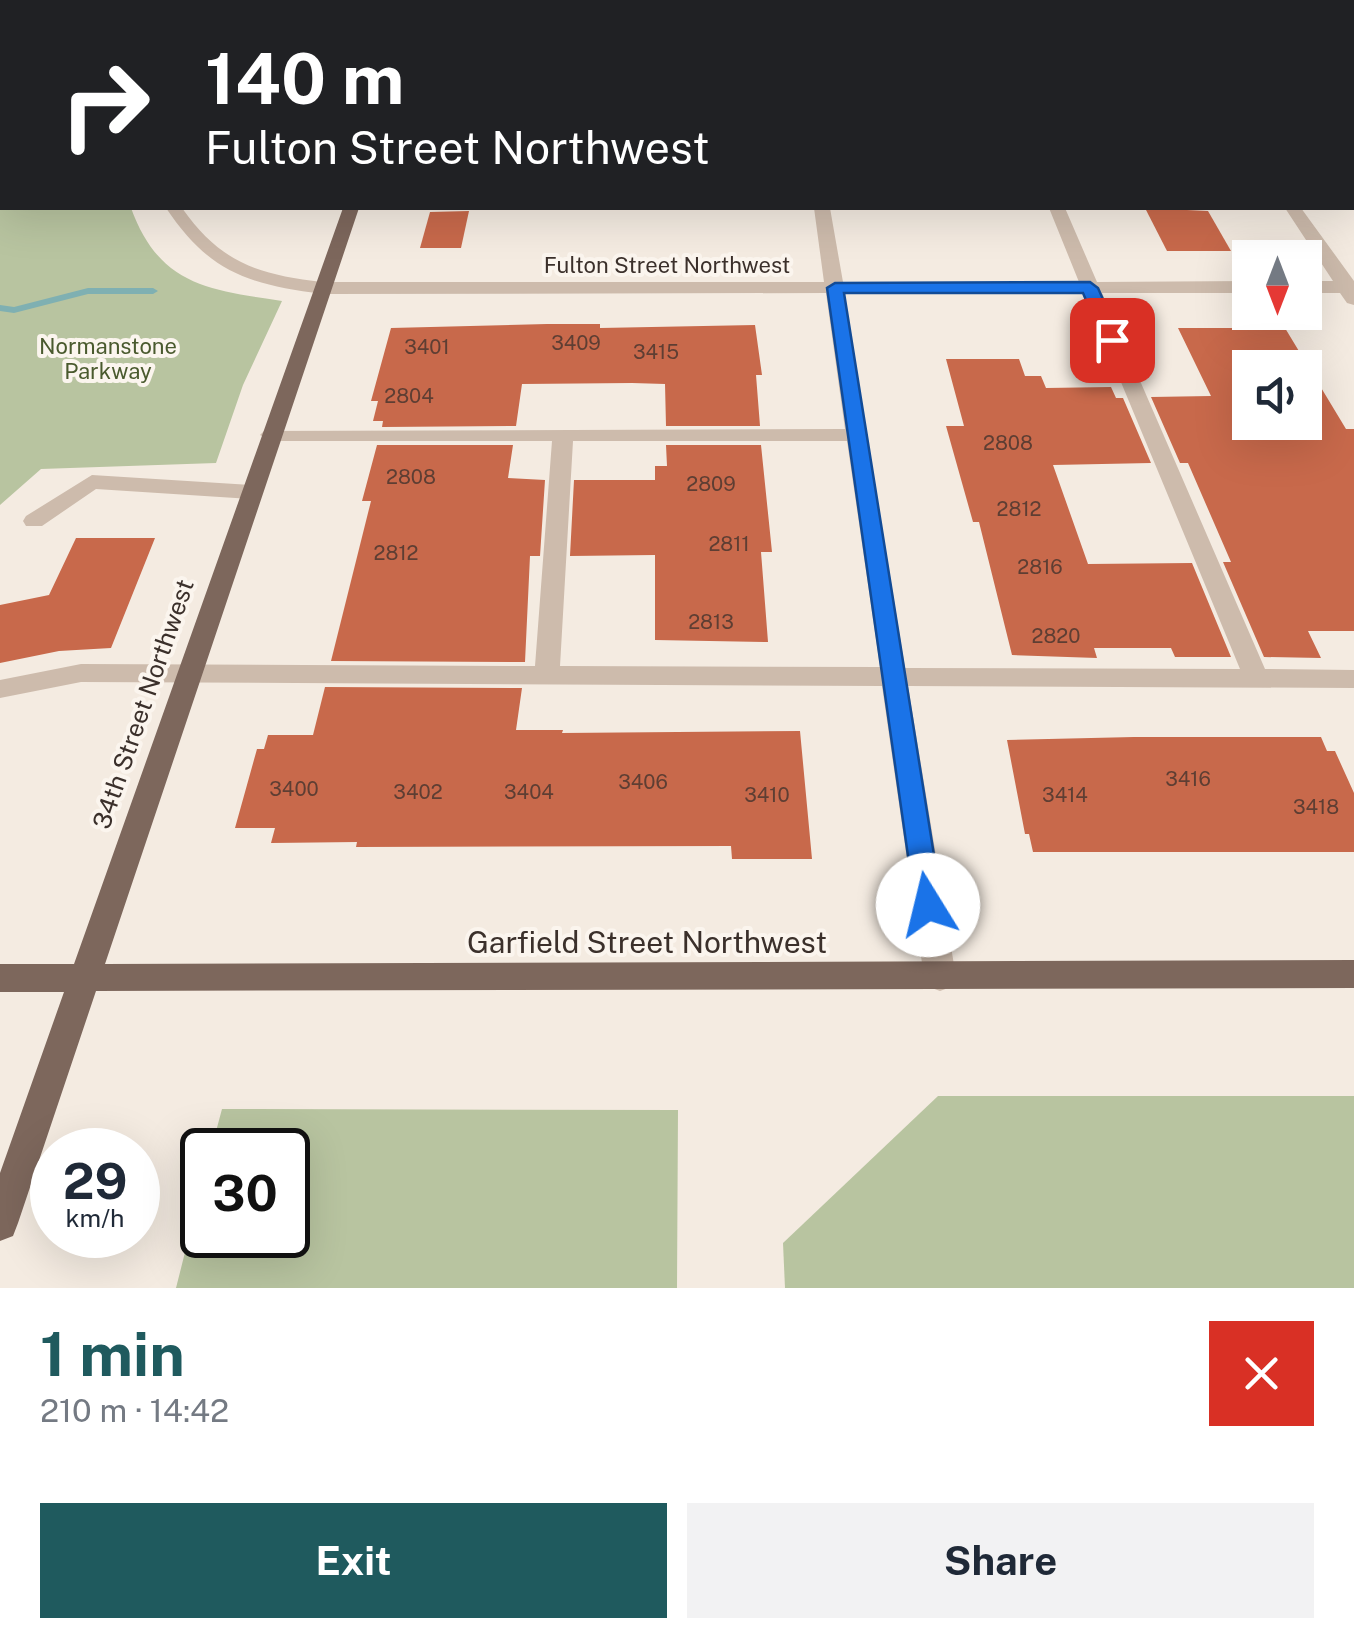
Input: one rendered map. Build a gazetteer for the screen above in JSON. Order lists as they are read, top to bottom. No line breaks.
{"streets":{"main road":["34th Street Northwest","Garfield Street Northwest"],"street":["Fulton Street Northwest"]},"crossings":[["Fulton Street Northwest","34th Street Northwest"],["34th Street Northwest","Garfield Street Northwest"]],"parks":["Normanstone Parkway"],"house_numbers":["3409","3401","3415","2804","2808","2808","2809","2812","2811","2812","2816","2813","2820","3416","3406","3400","3402","3404","3410","3414","3418"],"north":"bottom","page":{"turn":["140 m","Fulton Street Northwest"],"speed":"29 km/h","limit":"30","heading":["1 min","210 m · 14:42"],"buttons":["Exit","Share"]}}
